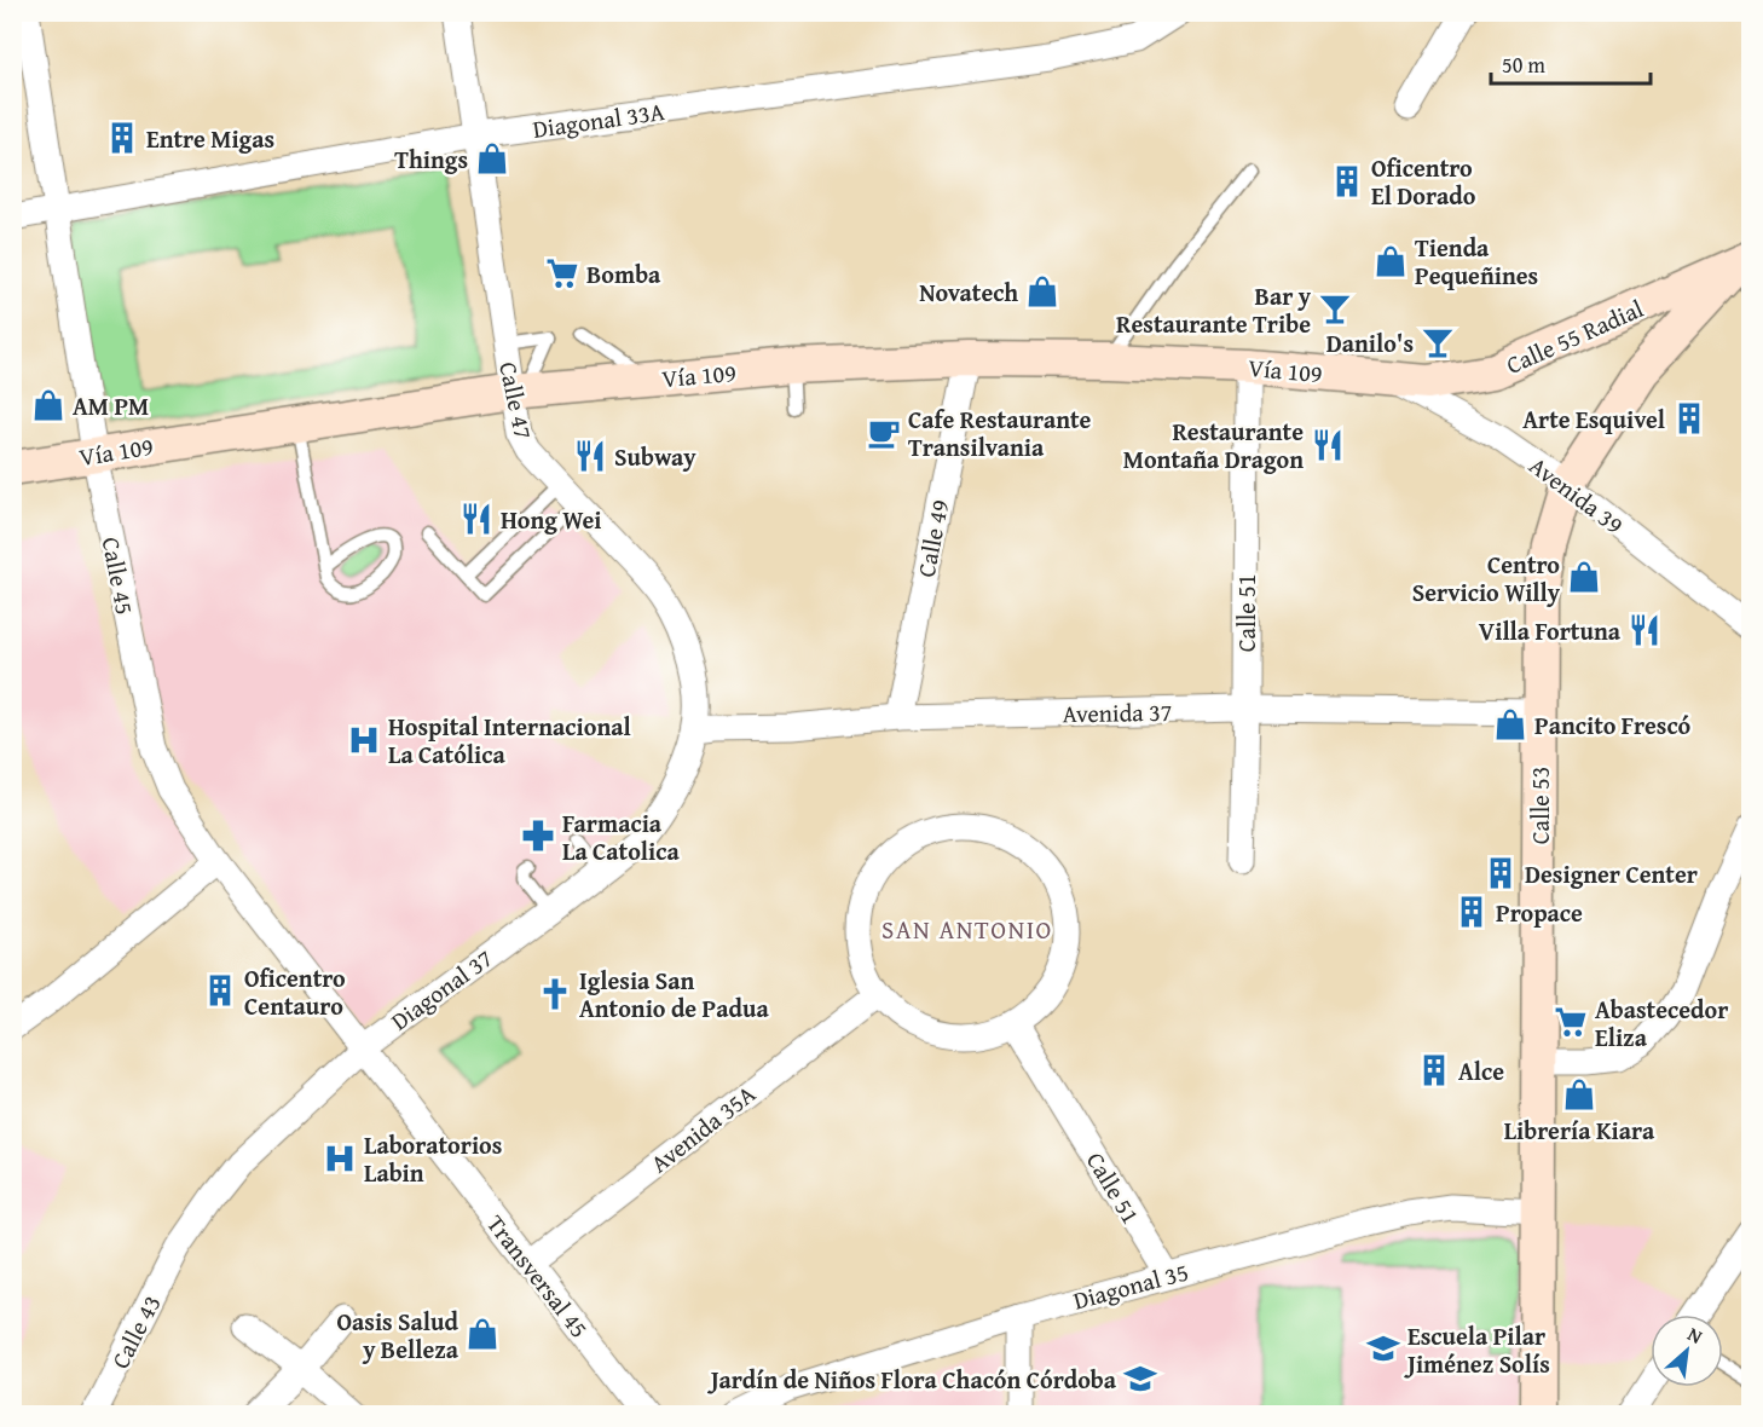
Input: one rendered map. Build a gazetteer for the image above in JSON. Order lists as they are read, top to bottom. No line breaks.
{"streets":{"main road":["Calle 55 Radial","Vía 109","Calle 53"],"street":["Diagonal 33A","Calle 47","Avenida 39","Calle 49","Calle 45","Calle 51","Avenida 37","Diagonal 37","Avenida 35A","Transversal 45","Diagonal 35","Calle 43"]},"crossings":[["Diagonal 33A","Calle 47"],["Diagonal 33A","Calle 45"],["Calle 55 Radial","Vía 109"],["Calle 55 Radial","Avenida 39"],["Calle 55 Radial","Calle 53"],["Vía 109","Calle 47"],["Vía 109","Avenida 39"],["Vía 109","Calle 49"],["Vía 109","Calle 45"],["Vía 109","Calle 51"],["Calle 47","Avenida 37"],["Calle 47","Diagonal 37"],["Avenida 39","Calle 53"],["Calle 49","Avenida 37"],["Calle 45","Transversal 45"],["Calle 51","Avenida 37"],["Calle 51","Avenida 35A"],["Calle 51","Diagonal 35"],["Avenida 37","Calle 53"],["Avenida 37","Diagonal 37"],["Calle 53","Diagonal 35"],["Diagonal 37","Transversal 45"],["Diagonal 37","Calle 43"],["Avenida 35A","Transversal 45"]],"districts":["SAN ANTONIO"],"places":{"building":["Entre Migas","Oficentro El Dorado","Arte Esquivel","Designer Center","Propace","Oficentro Centauro","Alce"],"shop":["Things","Tienda Pequeñines","Novatech","AM PM","Centro Servicio Willy","Pancito Frescó","Librería Kiara","Oasis Salud y Belleza"],"supermarket":["Bomba","Abastecedor Eliza"],"bar":["Bar y Restaurante Tribe","Danilo's"],"cafe":["Cafe Restaurante Transilvania"],"restaurant":["Restaurante Montaña Dragon","Subway","Hong Wei","Villa Fortuna"],"hospital":["Hospital Internacional La Católica","Laboratorios Labin"],"pharmacy":["Farmacia La Catolica"],"church":["Iglesia San Antonio de Padua"],"school or university":["Escuela Pilar Jiménez Solís","Jardín de Niños Flora Chacón Córdoba"]},"scale_bar":"50 m","north":"top right"}
